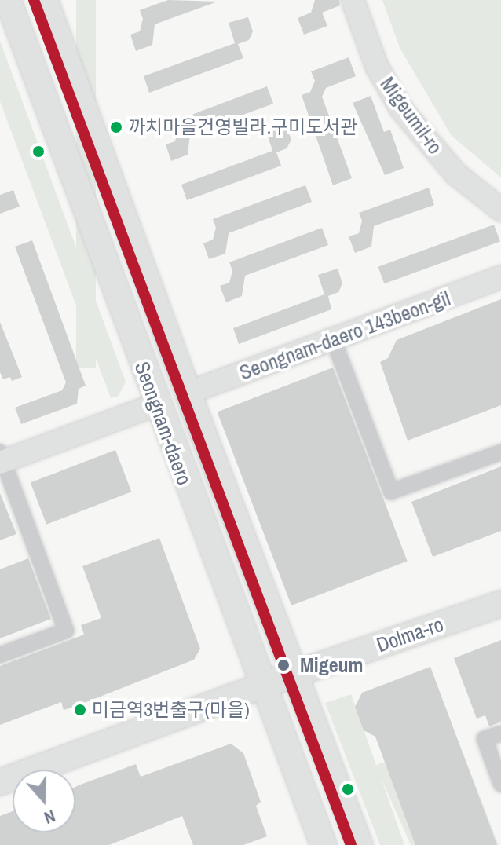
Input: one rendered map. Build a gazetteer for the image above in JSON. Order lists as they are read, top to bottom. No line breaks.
{"streets":{"main road":["Seongnam-daero","Dolma-ro"],"street":["Migeumil-ro","Seongnam-daero 143beon-gil"]},"crossings":[["Seongnam-daero 143beon-gil","Seongnam-daero"],["Seongnam-daero","Dolma-ro"]],"places":["까치마을건영빌라.구미도서관","Migeum","미금역3번출구(마을)"],"north":"bottom"}
